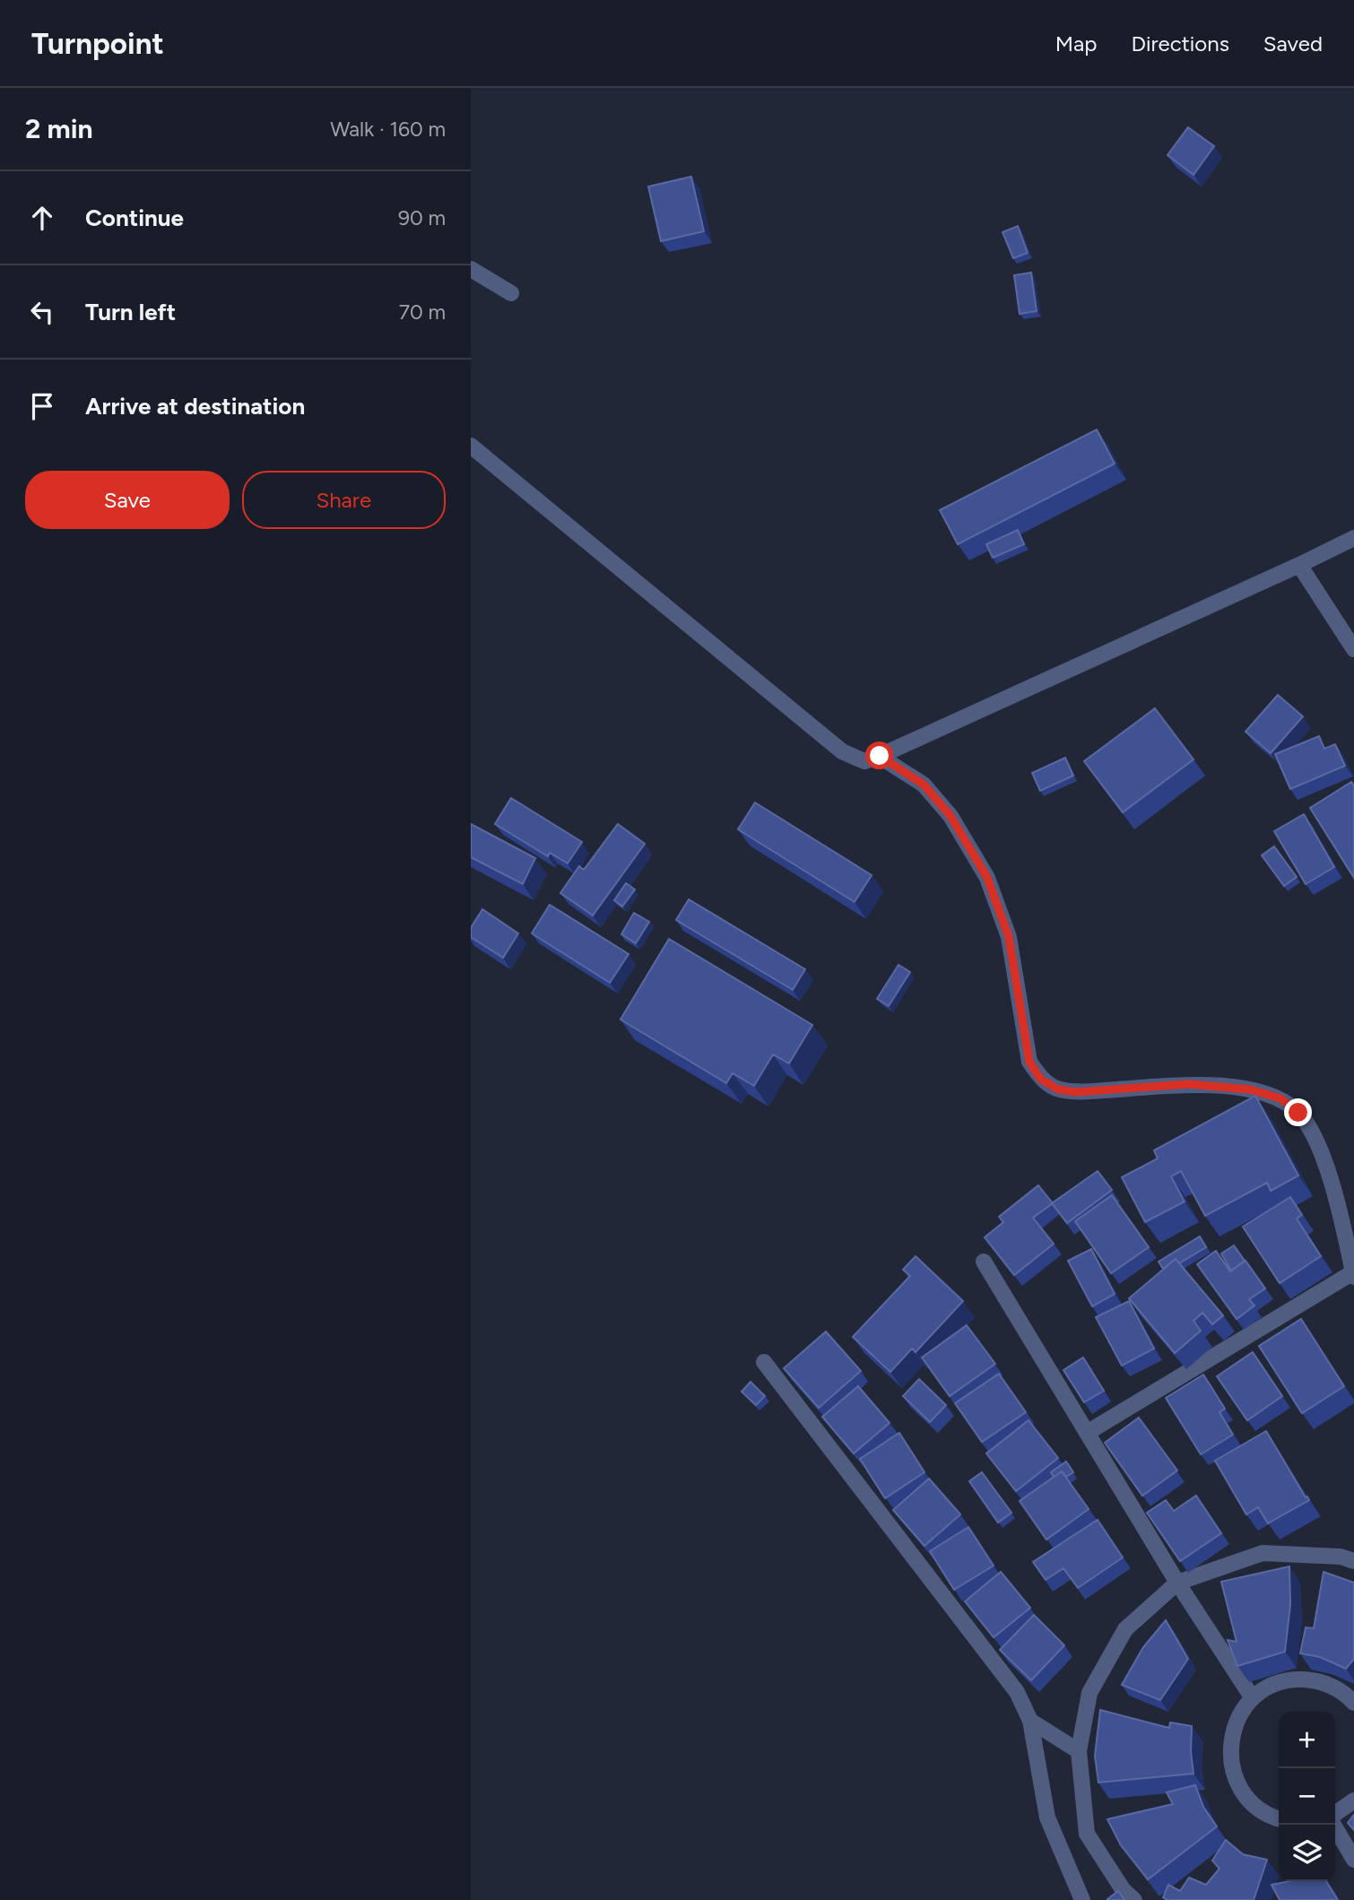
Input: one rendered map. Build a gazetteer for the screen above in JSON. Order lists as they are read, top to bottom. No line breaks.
{"page":{"header":"Turnpoint","nav":["Map","Directions","Saved"],"heading":["2 min","Walk · 160 m"],"list":[["Continue","90 m"],["Turn left","70 m"],"Arrive at destination"],"buttons":["Save","Share"],"map_buttons":["+","−"]}}
